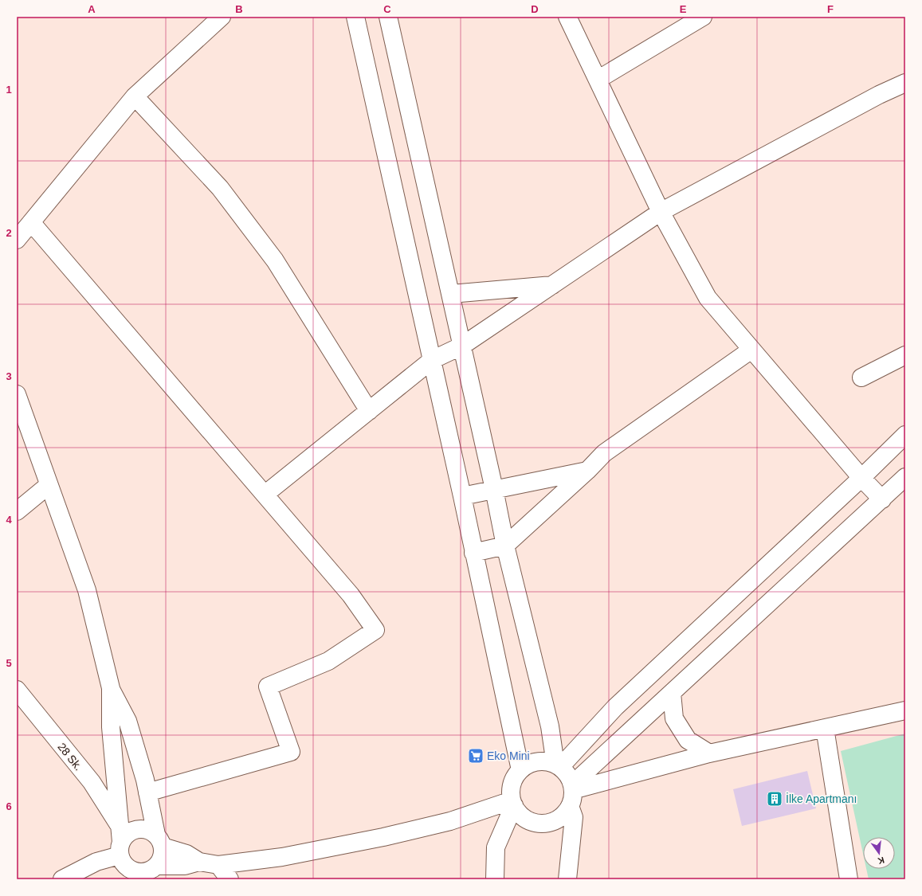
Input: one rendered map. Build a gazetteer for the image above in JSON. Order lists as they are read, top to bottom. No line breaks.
{"streets":{"street":["28 Sk."]},"places":{"supermarket":["Eko Mini"],"building":["İlke Apartmanı"]},"north":"bottom","grid":{"columns":["A","B","C","D","E","F"],"rows":["1","2","3","4","5","6"]}}
